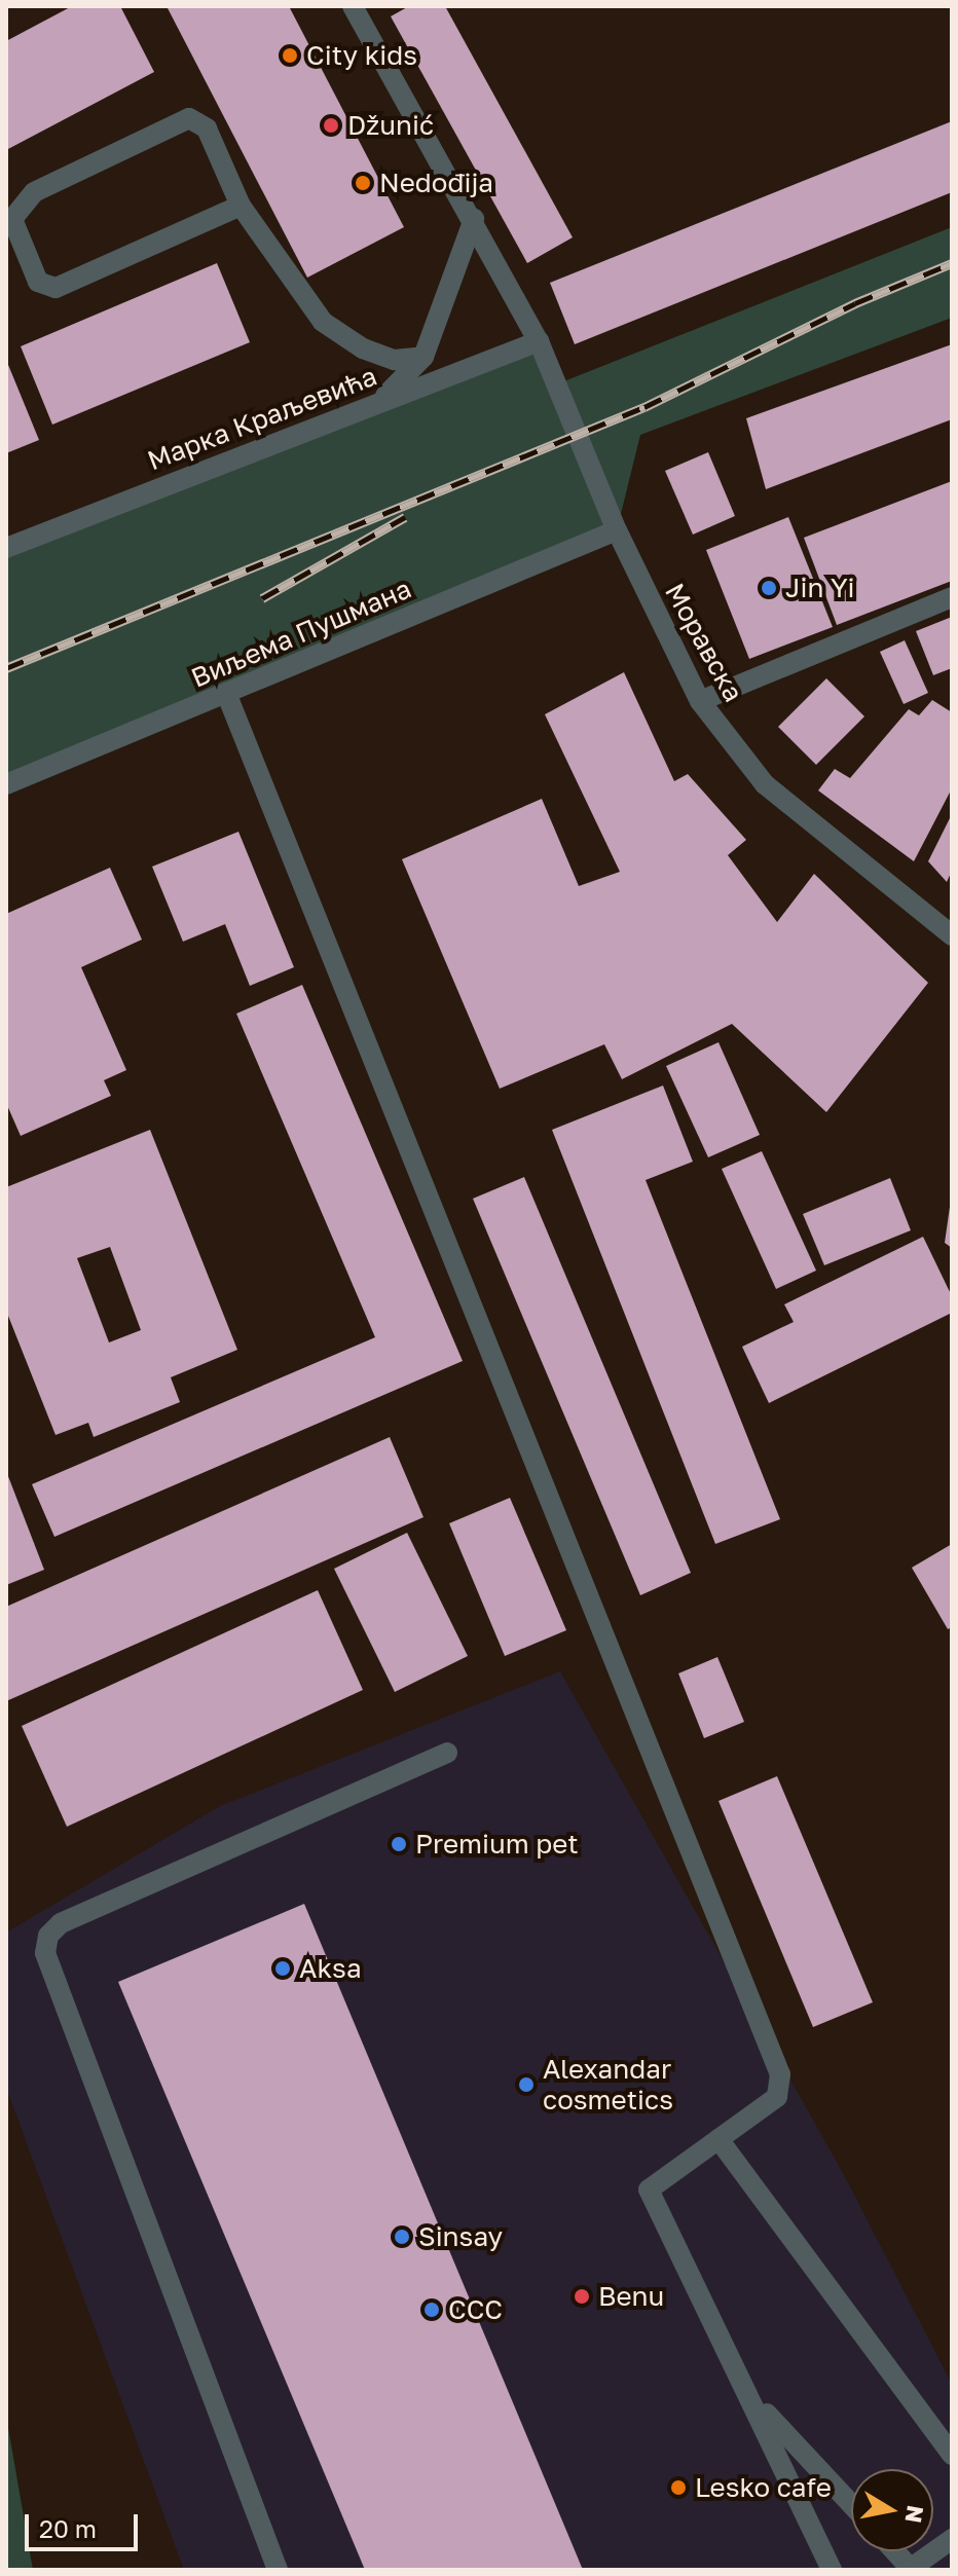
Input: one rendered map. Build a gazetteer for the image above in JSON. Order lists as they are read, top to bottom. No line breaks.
{"streets":{"street":["Марка Краљевића","Виљема Пушмана","Моравска"]},"crossings":[["Марка Краљевића","Моравска"],["Виљема Пушмана","Моравска"]],"places":["City kids","Džunić","Nedođija","Jin Yi","Premium pet","Aksa","Alexandar cosmetics","Sinsay","Benu","CCC","Lesko cafe"],"scale_bar":"20 m","north":"right"}
